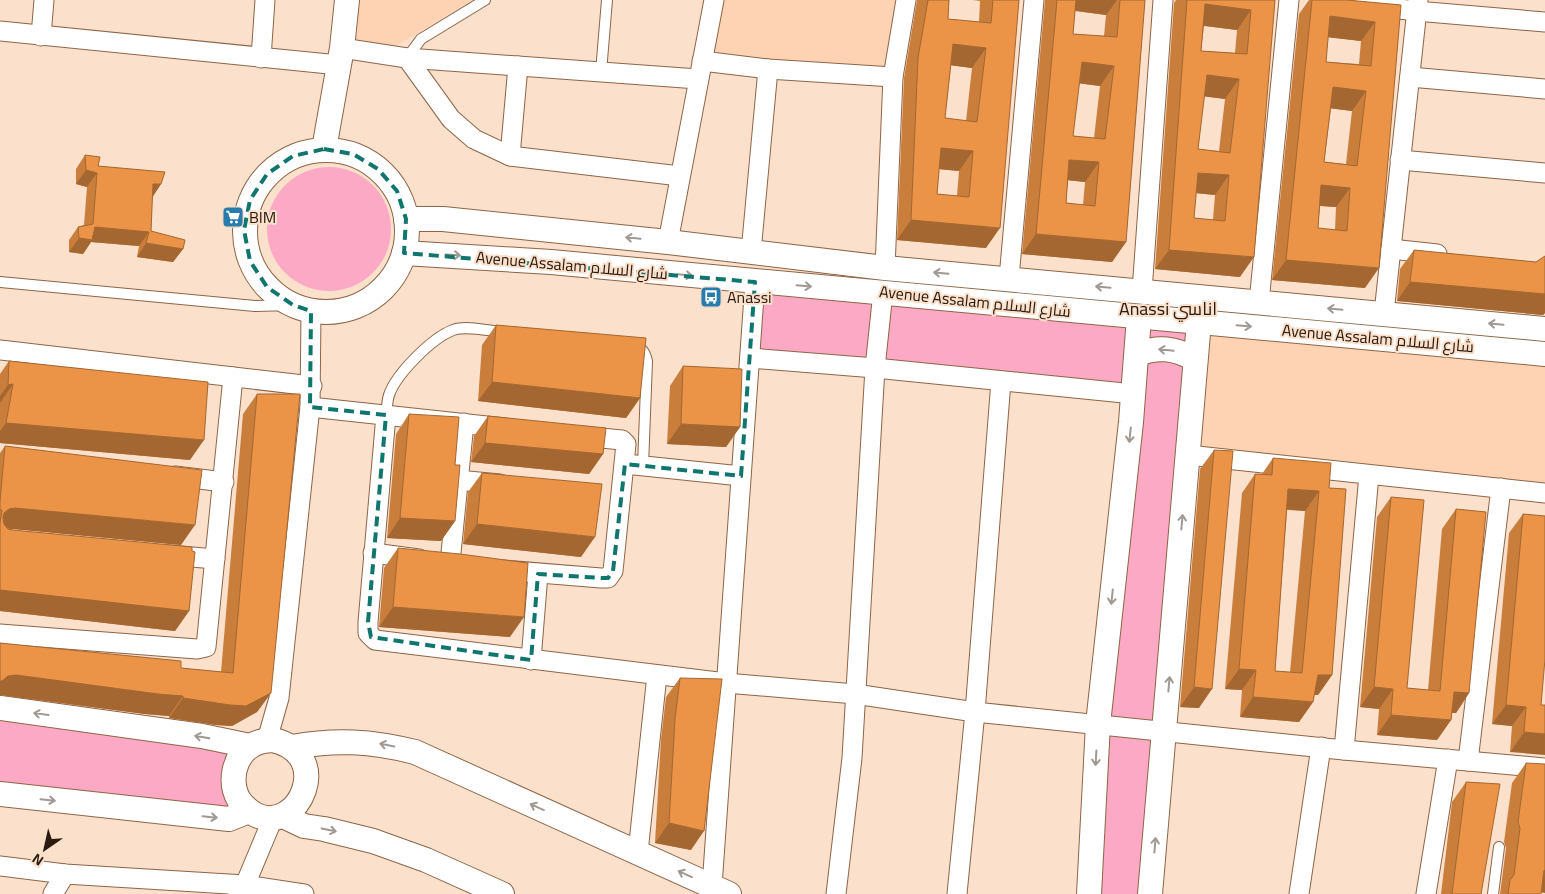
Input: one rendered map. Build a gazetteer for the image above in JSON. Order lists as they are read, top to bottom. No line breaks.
{"streets":{"street":["Avenue Assalam شارع السلام"]},"districts":["Anassi اناسي"],"places":{"supermarket":["BIM"],"bus stop":["Anassi"]},"north":"bottom left"}
